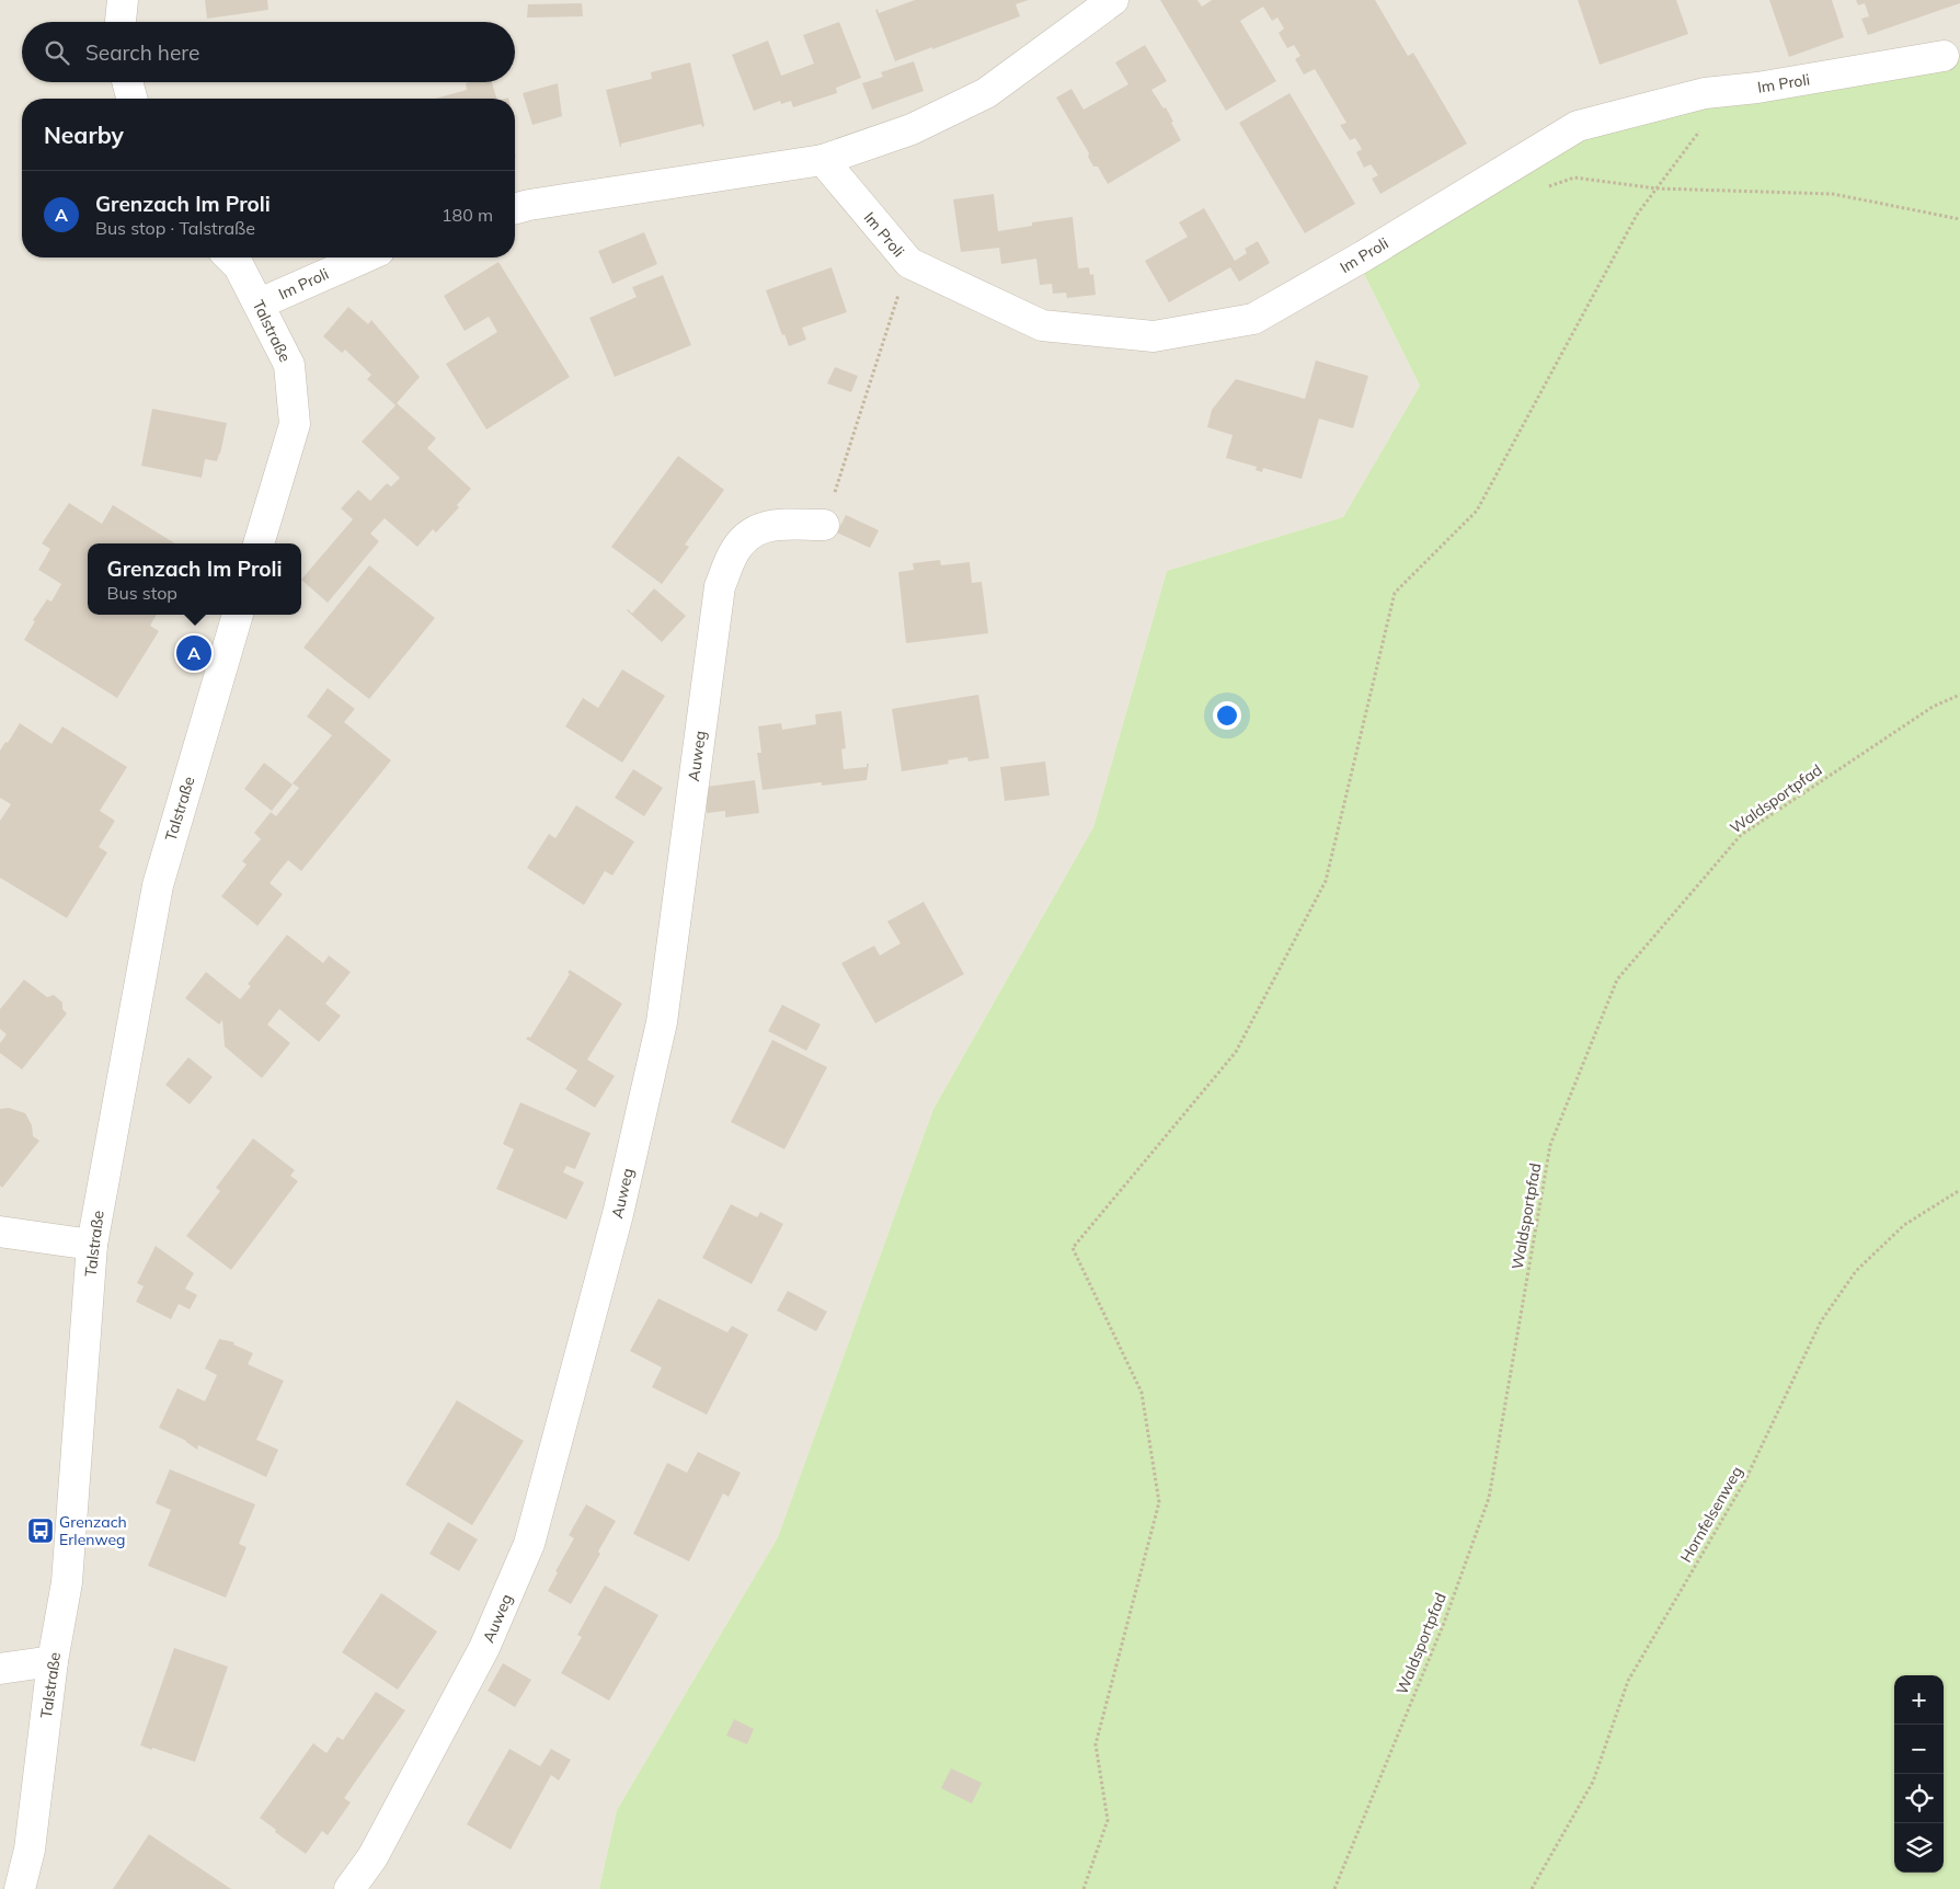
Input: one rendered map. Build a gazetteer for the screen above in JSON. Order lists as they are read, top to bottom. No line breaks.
{"streets":{"street":["Im Proli","Talstraße","Auweg"],"path":["Waldsportpfad","Hornfelsenweg"]},"crossings":[["Im Proli","Talstraße"]],"places":{"bus stop":["Grenzach Erlenweg"]},"page":{"search":"Search here","heading":"Nearby","list":[{"mark":"A","name":"Grenzach Im Proli","note":"Bus stop · Talstraße","value":"180 m"}],"popup":["Grenzach Im Proli","Bus stop"],"pins":"A","map_buttons":["+","−"]}}
